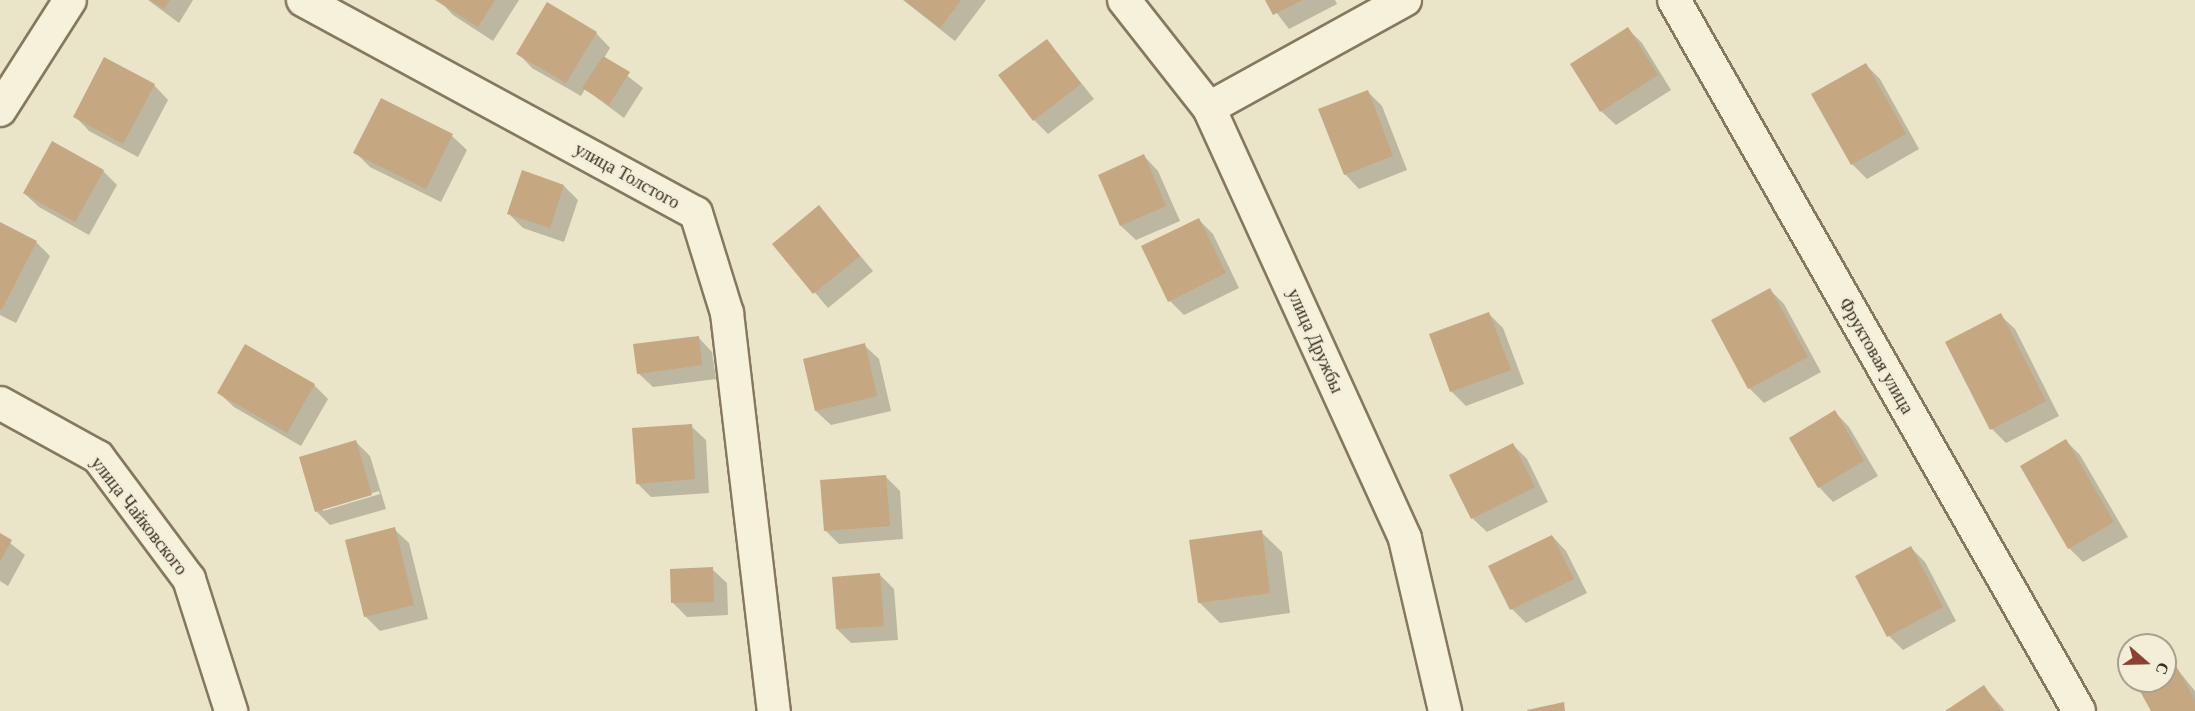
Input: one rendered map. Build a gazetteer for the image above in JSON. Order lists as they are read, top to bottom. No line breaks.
{"streets":{"street":["улица Толстого","улица Дружбы","Фруктовая улица","улица Чайковского"]},"north":"right"}
